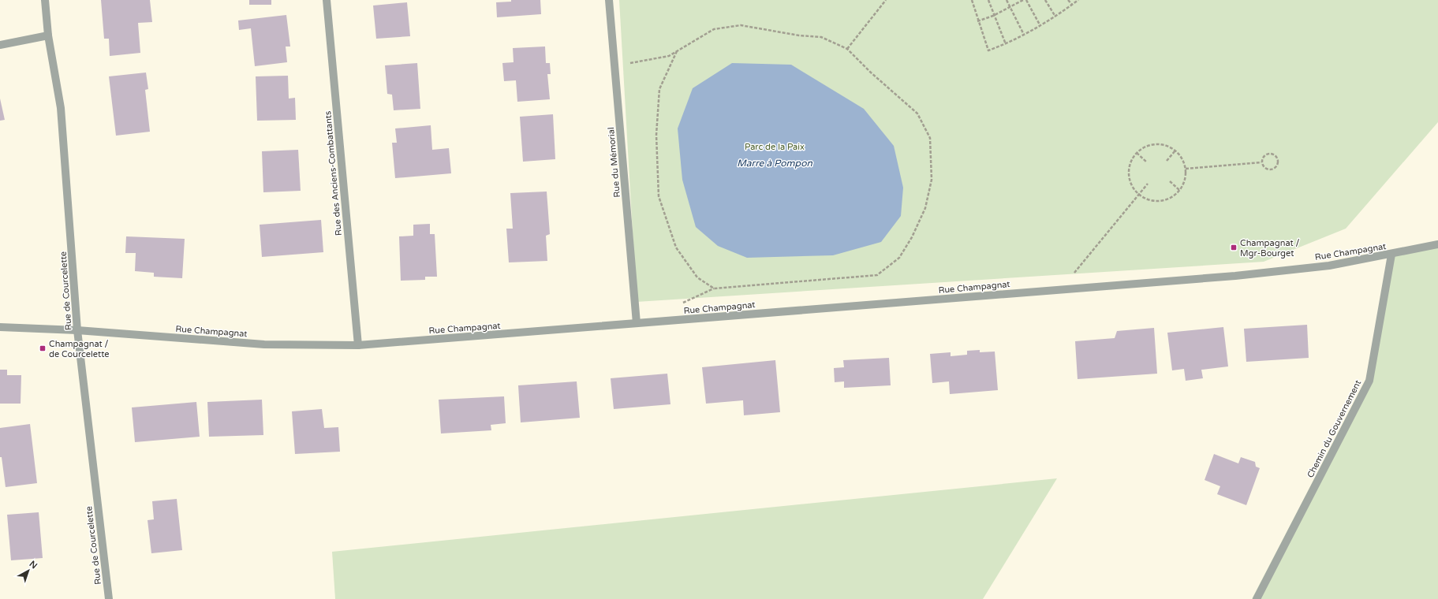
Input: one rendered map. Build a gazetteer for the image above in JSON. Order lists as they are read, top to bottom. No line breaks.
{"streets":{"street":["Rue du Mémorial","Rue des Anciens-Combattants","Rue Champagnat","Rue de Courcelette","Chemin du Gouvernement"]},"crossings":[["Rue du Mémorial","Rue Champagnat"],["Rue des Anciens-Combattants","Rue Champagnat"],["Rue Champagnat","Rue de Courcelette"],["Rue Champagnat","Chemin du Gouvernement"]],"water":["Marre à Pompon"],"parks":["Parc de la Paix"],"places":{"transit":["Champagnat / Mgr-Bourget","Champagnat / de Courcelette"]},"north":"top right"}
